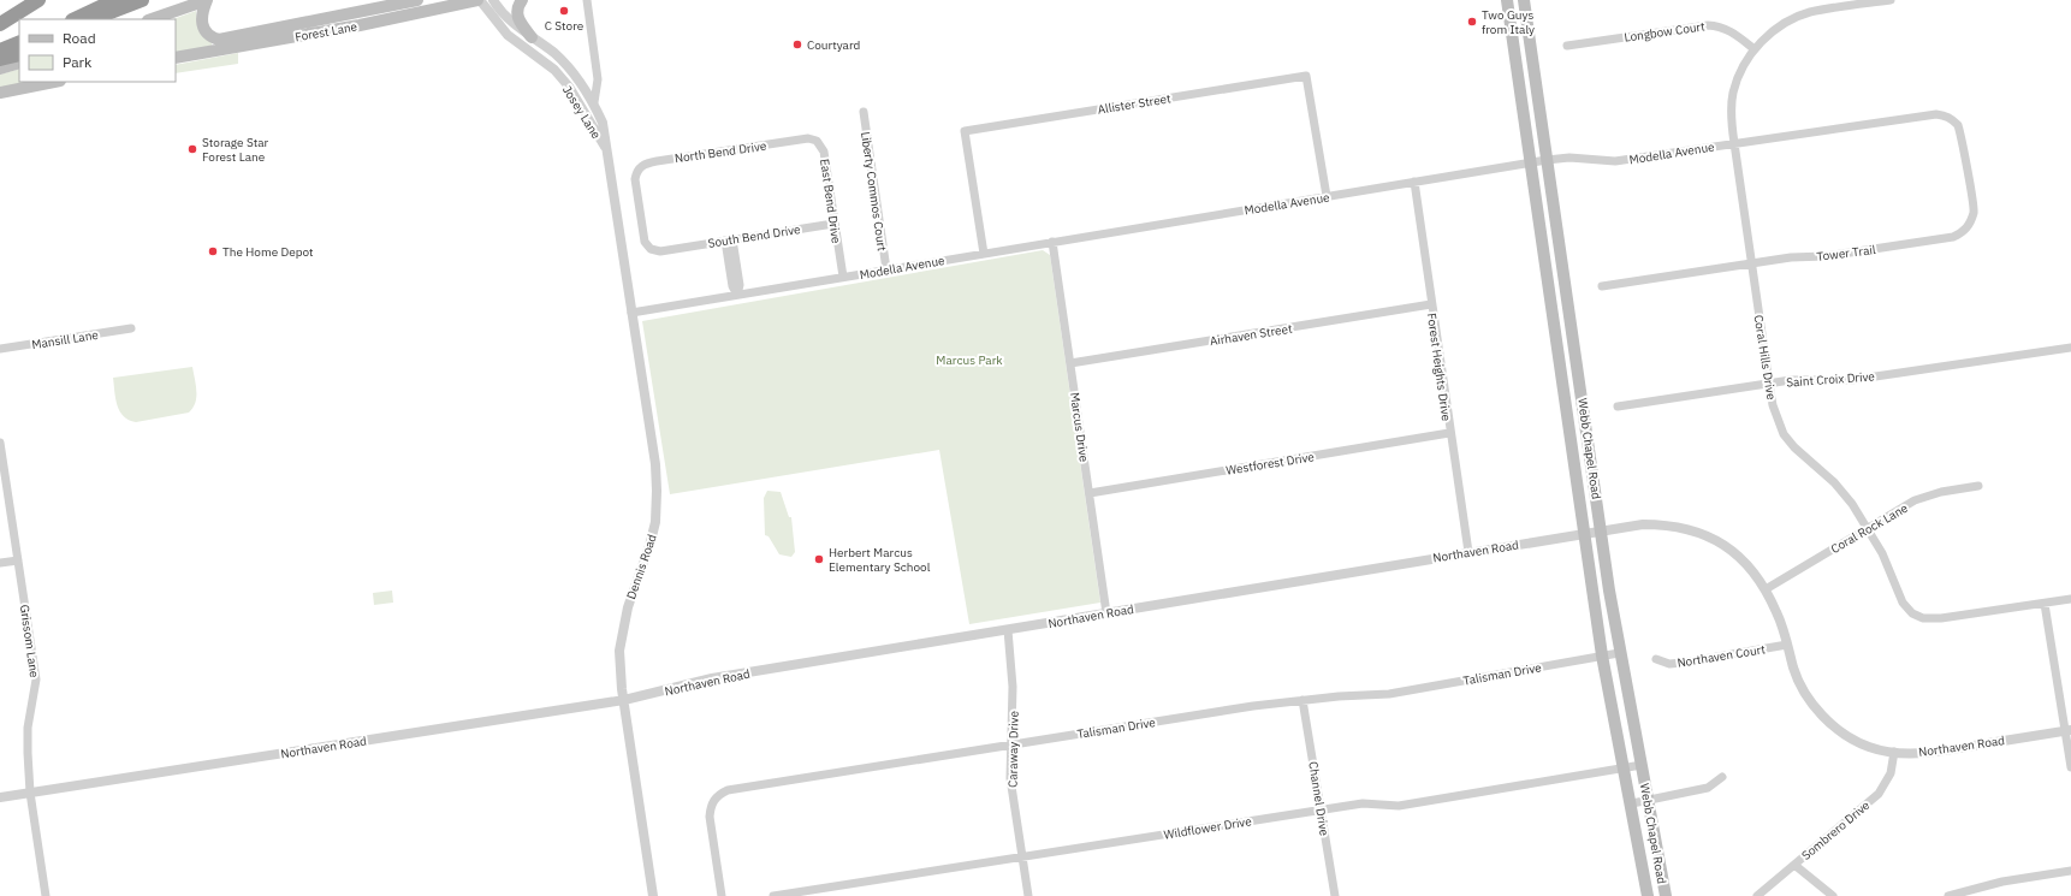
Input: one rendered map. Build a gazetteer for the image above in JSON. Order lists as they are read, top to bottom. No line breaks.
{"streets":{"main road":["Forest Lane","Webb Chapel Road"],"street":["Longbow Court","Allister Street","Josey Lane","North Bend Drive","Modella Avenue","Liberty Commos Court","East Bend Drive","South Bend Drive","Tower Trail","Airhaven Street","Mansill Lane","Coral Hills Drive","Forest Heights Drive","Saint Croix Drive","Marcus Drive","Westforest Drive","Coral Rock Lane","Northaven Road","Dennis Road","Grissom Lane","Northaven Court","Talisman Drive","Caraway Drive","Channel Drive","Wildflower Drive","Sombrero Drive"]},"crossings":[["Forest Lane","Josey Lane"],["Longbow Court","Coral Hills Drive"],["Allister Street","Modella Avenue"],["Josey Lane","Dennis Road"],["North Bend Drive","East Bend Drive"],["North Bend Drive","South Bend Drive"],["Modella Avenue","Liberty Commos Court"],["Modella Avenue","East Bend Drive"],["Modella Avenue","Tower Trail"],["Modella Avenue","Coral Hills Drive"],["Modella Avenue","Forest Heights Drive"],["Modella Avenue","Marcus Drive"],["Modella Avenue","Webb Chapel Road"],["Modella Avenue","Dennis Road"],["East Bend Drive","South Bend Drive"],["Tower Trail","Coral Hills Drive"],["Airhaven Street","Forest Heights Drive"],["Airhaven Street","Marcus Drive"],["Coral Hills Drive","Saint Croix Drive"],["Coral Hills Drive","Coral Rock Lane"],["Forest Heights Drive","Westforest Drive"],["Forest Heights Drive","Northaven Road"],["Marcus Drive","Westforest Drive"],["Marcus Drive","Northaven Road"],["Webb Chapel Road","Northaven Road"],["Webb Chapel Road","Talisman Drive"],["Webb Chapel Road","Wildflower Drive"],["Coral Rock Lane","Northaven Road"],["Northaven Road","Dennis Road"],["Northaven Road","Grissom Lane"],["Northaven Road","Northaven Court"],["Northaven Road","Caraway Drive"],["Northaven Road","Sombrero Drive"],["Talisman Drive","Caraway Drive"],["Talisman Drive","Channel Drive"],["Caraway Drive","Wildflower Drive"],["Channel Drive","Wildflower Drive"]],"parks":["Marcus Park"],"places":["C Store","Two Guys from Italy","Courtyard","Storage Star Forest Lane","The Home Depot","Herbert Marcus Elementary School"],"legend":["Road","Park"]}
